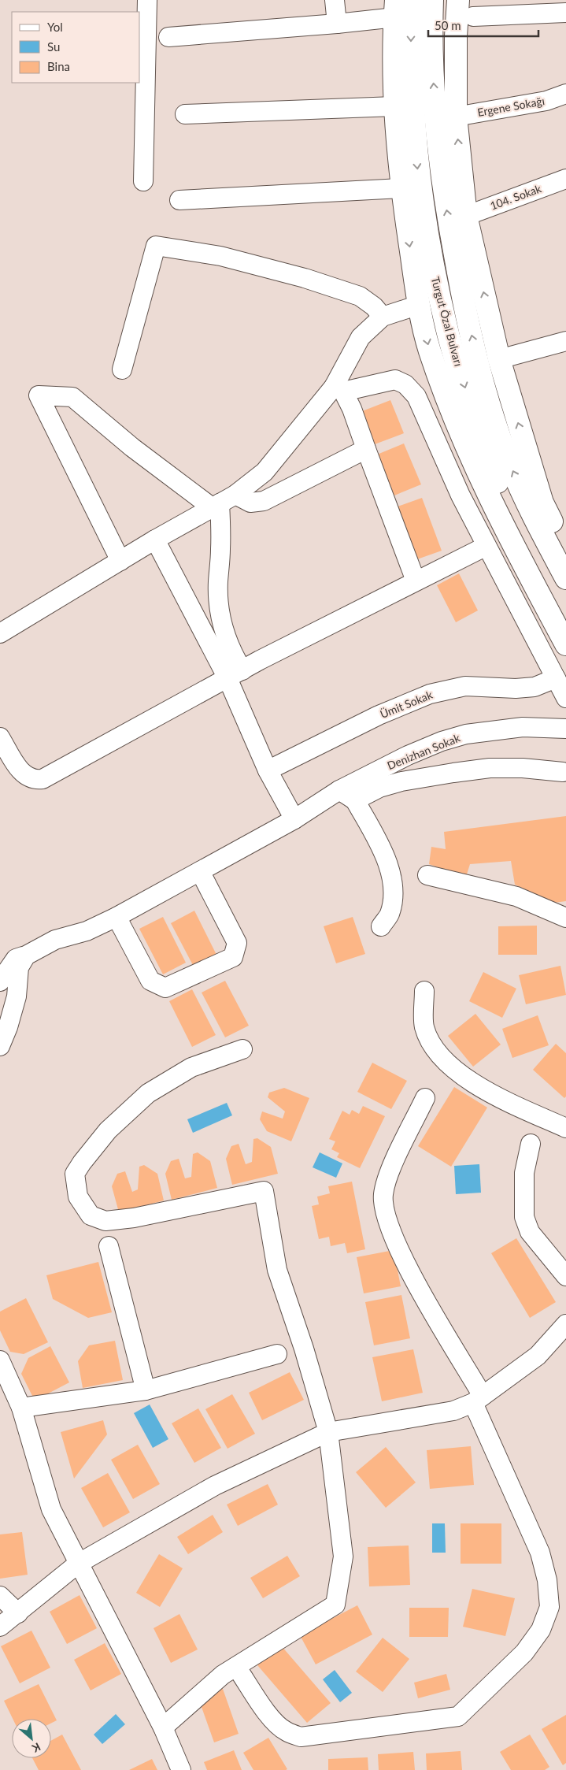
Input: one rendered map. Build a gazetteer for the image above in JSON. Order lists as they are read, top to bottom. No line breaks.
{"streets":{"highway":["Turgut Özal Bulvarı"],"street":["Ergene Sokağı","104. Sokak","Ümit Sokak","Denizhan Sokak"]},"legend":["Yol","Su","Bina"],"scale_bar":"50 m","north":"bottom right"}
